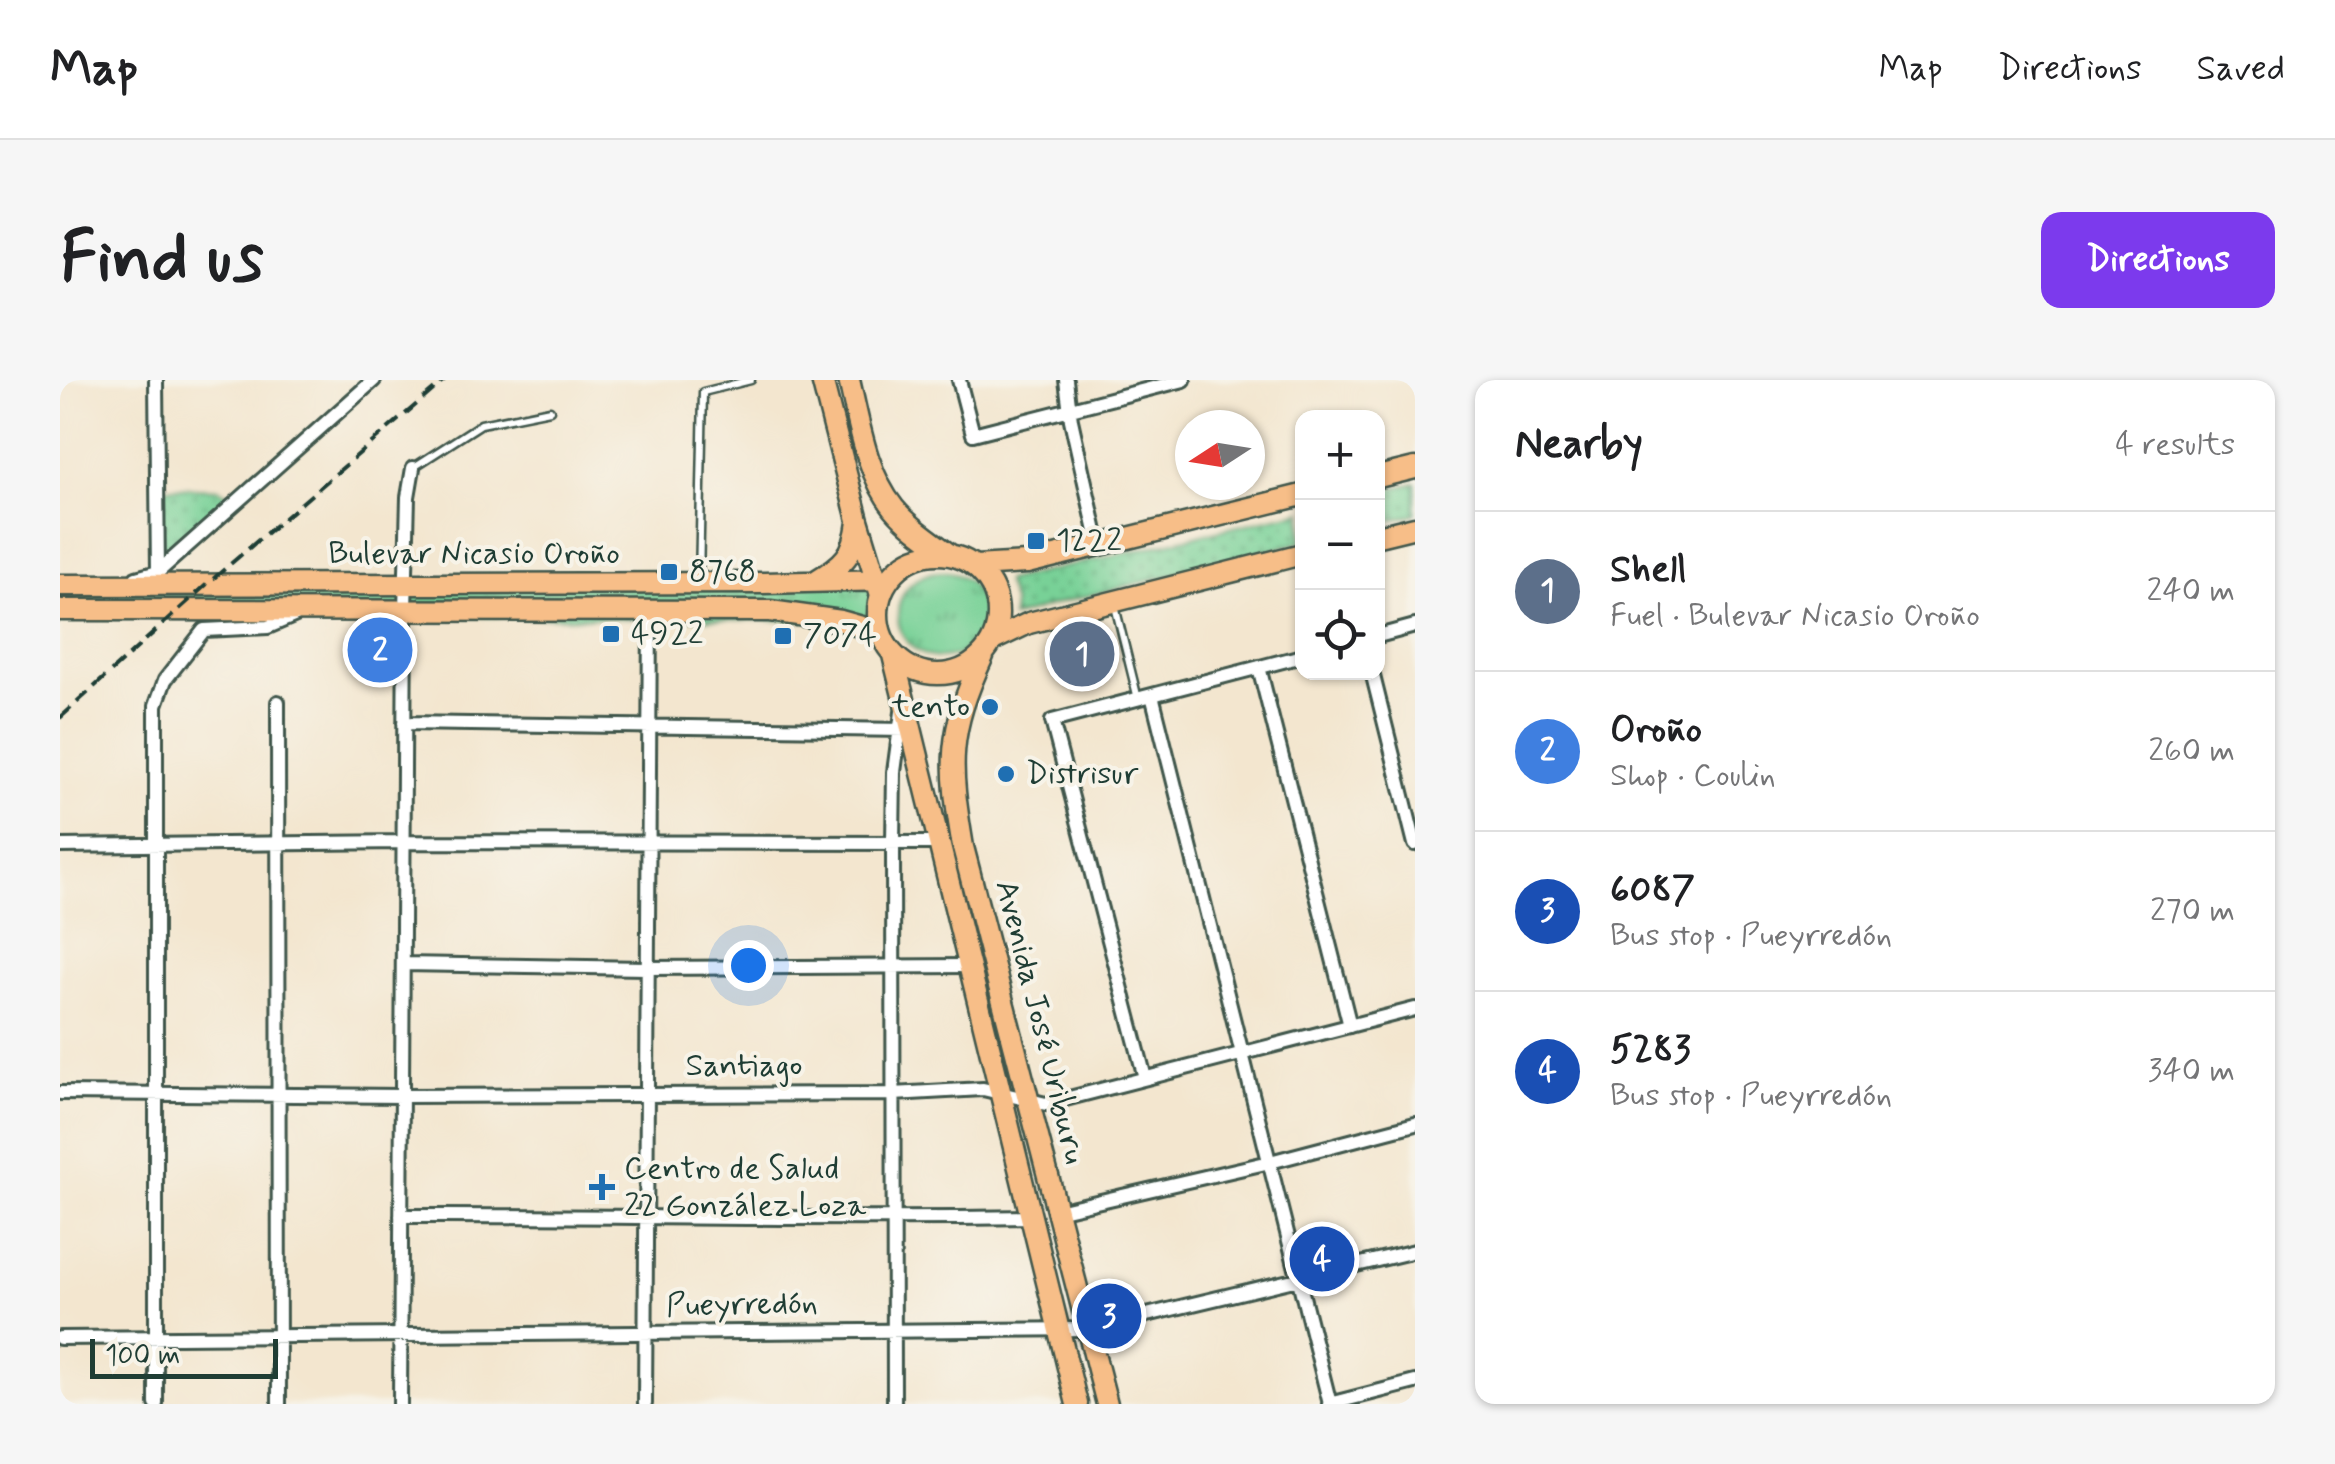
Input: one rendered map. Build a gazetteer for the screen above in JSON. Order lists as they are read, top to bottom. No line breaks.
{"streets":{"main road":["Bulevar Nicasio Oroño","Avenida José Uriburu"],"street":["Santiago","Pueyrredón"]},"crossings":[["Bulevar Nicasio Oroño","Avenida José Uriburu"],["Avenida José Uriburu","Santiago"],["Avenida José Uriburu","Pueyrredón"]],"places":{"transit":["1222","8768","4922","7074"],"other":["tento","Distrisur"],"health":["Centro de Salud 22 González Loza"]},"scale_bar":"100 m","north":"left","page":{"header":"Map","nav":["Map","Directions","Saved"],"buttons":"Directions","title":"Find us","heading":["Nearby","4 results"],"map_buttons":["+","−"],"list":[{"mark":"1","name":"Shell","note":"Fuel · Bulevar Nicasio Oroño","value":"240 m"},{"mark":"2","name":"Oroño","note":"Shop · Coulin","value":"260 m"},{"mark":"3","name":"6087","note":"Bus stop · Pueyrredón","value":"270 m"},{"mark":"4","name":"5283","note":"Bus stop · Pueyrredón","value":"340 m"}],"pins":["2","1","4","3"],"scale":"100 m"}}
